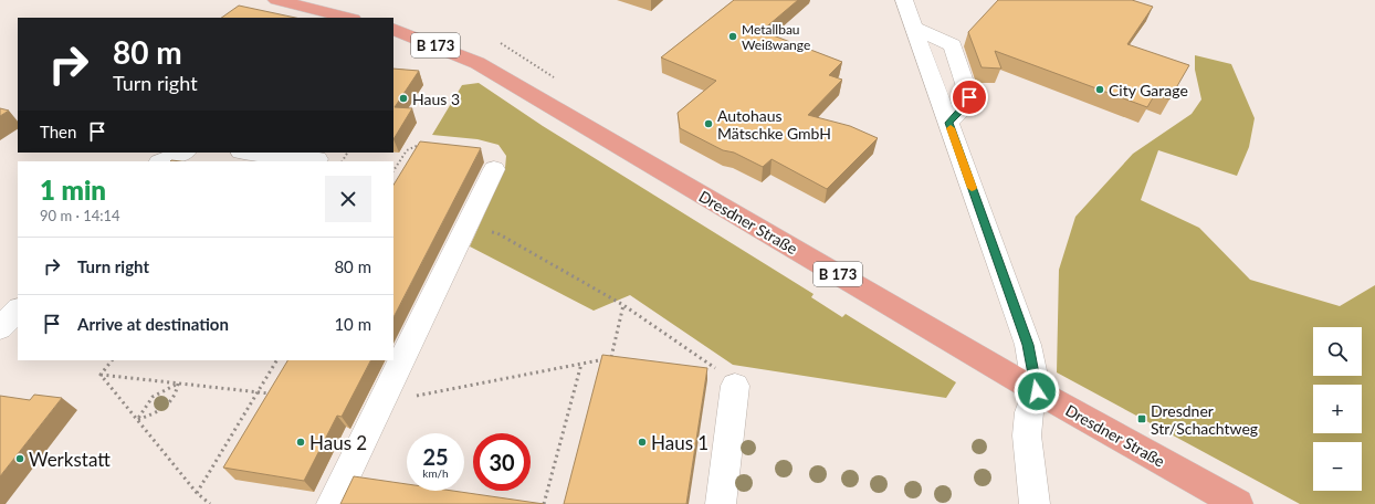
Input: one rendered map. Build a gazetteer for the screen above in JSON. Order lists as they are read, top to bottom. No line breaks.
{"streets":{"main road":["B 173","Dresdner Straße"]},"places":{"other":["Metallbau Weißwange","City Garage","Haus 3","Autohaus Mätschke GmbH","Haus 2","Haus 1","Werkstatt"],"transit":["Dresdner Str/Schachtweg"]},"page":{"turn":["80 m","Turn right"],"then":"Then","heading":["1 min","90 m · 14:14"],"list":[{"name":"Turn right","value":"80 m"},{"name":"Arrive at destination","value":"10 m"}],"map_buttons":["+","−"],"speed":"25 km/h","limit":"30"}}
